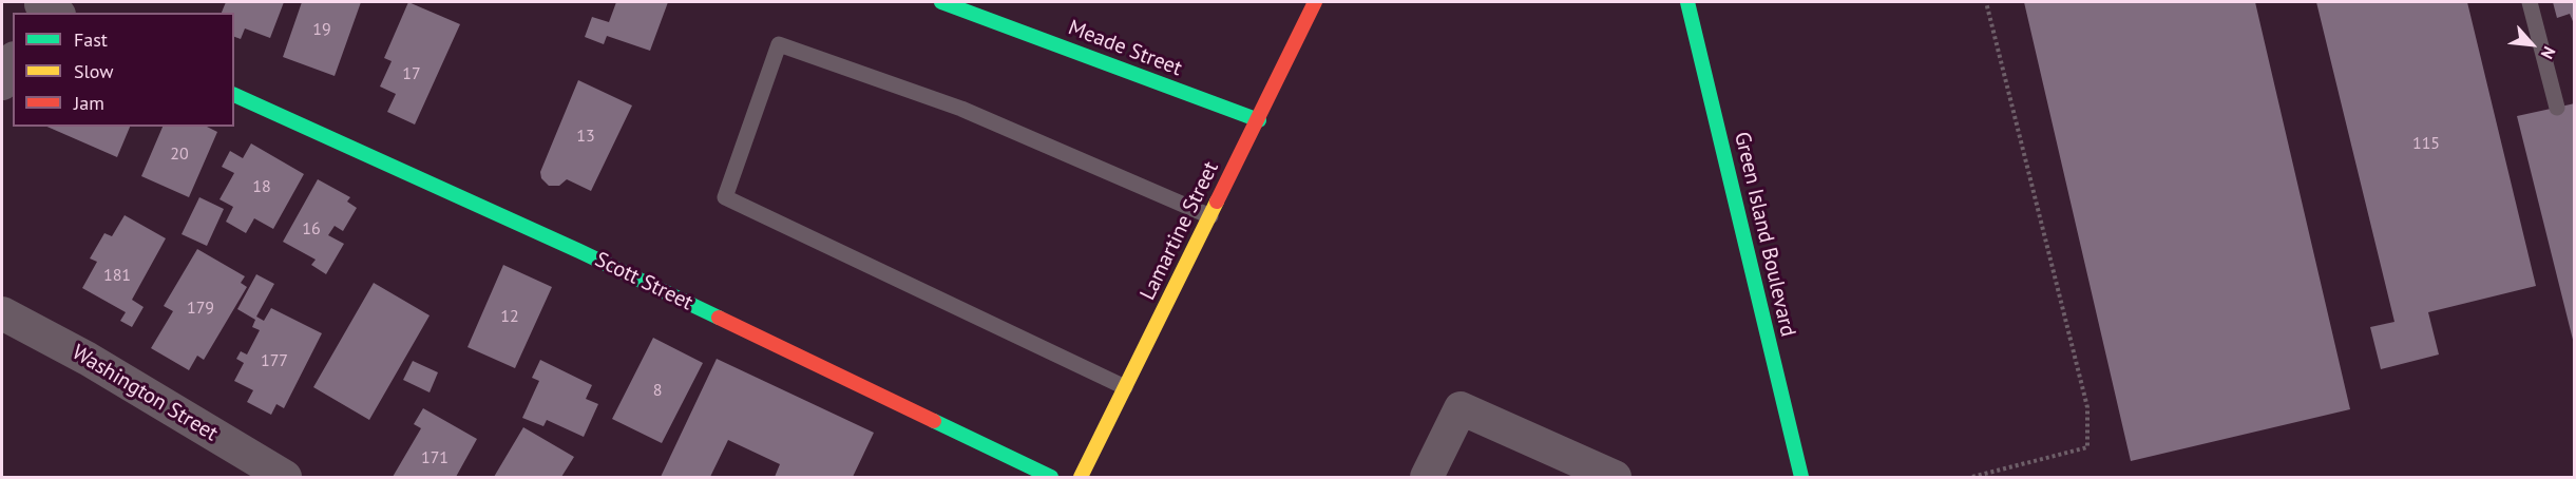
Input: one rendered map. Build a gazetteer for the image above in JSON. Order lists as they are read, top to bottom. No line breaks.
{"streets":{"street":["Meade Street","Lamartine Street","Green Island Boulevard","Scott Street","Washington Street"]},"crossings":[["Meade Street","Lamartine Street"]],"house_numbers":["19","17","13","115","20","18","16","181","179","12","177","8","171"],"legend":["Fast","Slow","Jam"],"north":"bottom right"}
